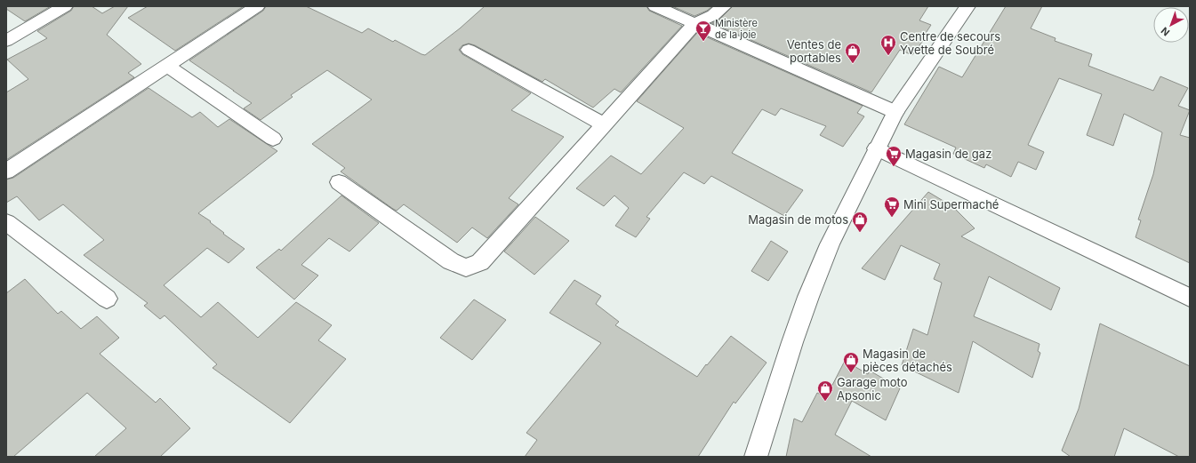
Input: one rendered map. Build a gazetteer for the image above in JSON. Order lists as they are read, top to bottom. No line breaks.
{"places":{"bar":["Ministère de la joie"],"hospital":["Centre de secours Yvette de Soubré"],"shop":["Ventes de portables","Magasin de motos","Magasin de pièces détachés","Garage moto Apsonic"],"supermarket":["Magasin de gaz","Mini Supermaché"]},"north":"bottom left"}
